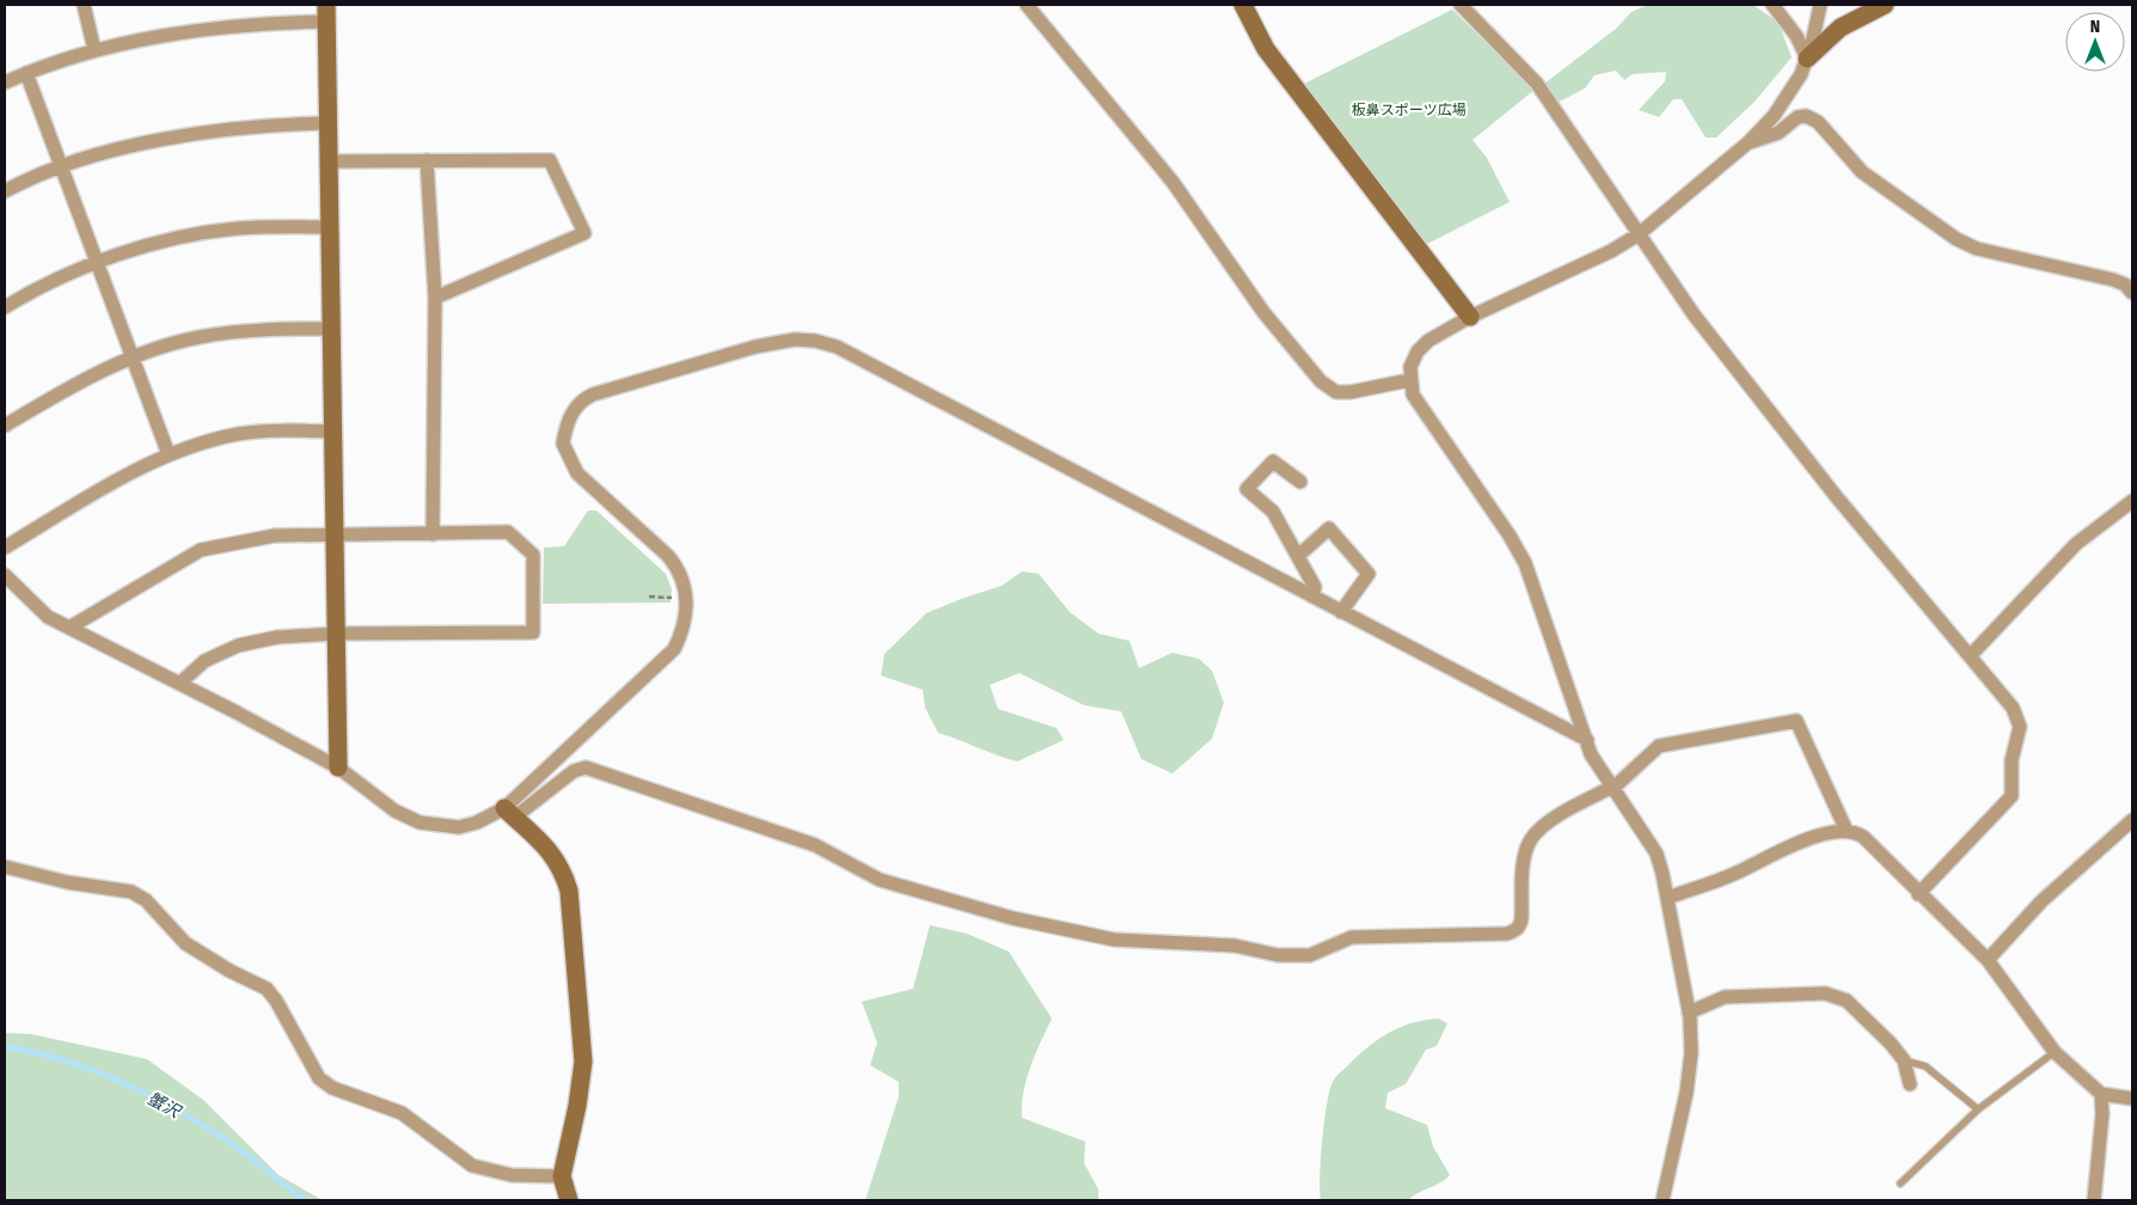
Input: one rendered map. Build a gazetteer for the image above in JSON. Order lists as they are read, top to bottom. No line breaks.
{"water":["蟹沢"],"parks":["板鼻スポーツ広場"],"north":"top"}
